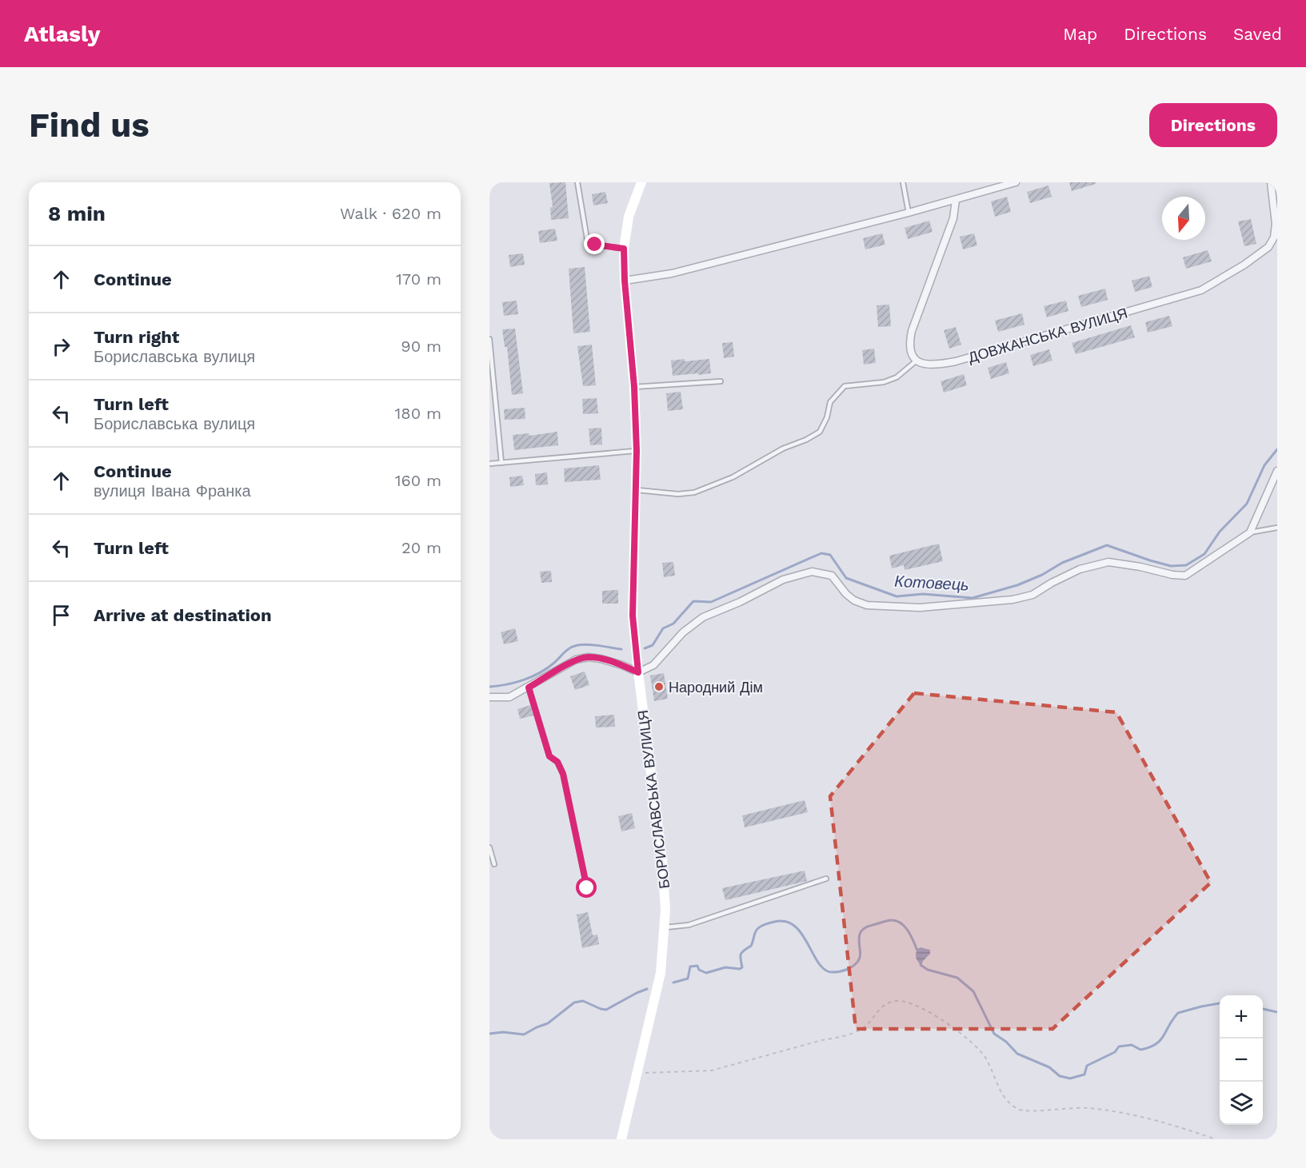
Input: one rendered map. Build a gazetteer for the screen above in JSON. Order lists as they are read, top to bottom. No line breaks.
{"streets":{"main road":["БОРИСЛАВСЬКА ВУЛИЦЯ"],"street":["ДОВЖАНСЬКА ВУЛИЦЯ"]},"water":["Котовець"],"places":["Народний Дім"],"north":"bottom","page":{"header":"Atlasly","nav":["Map","Directions","Saved"],"buttons":"Directions","title":"Find us","heading":["8 min","Walk · 620 m"],"list":[["Continue","170 m"],["Turn right","Бориславська вулиця","90 m"],["Turn left","Бориславська вулиця","180 m"],["Continue","вулиця Івана Франка","160 m"],["Turn left","20 m"],"Arrive at destination"],"map_buttons":["+","−"]}}
